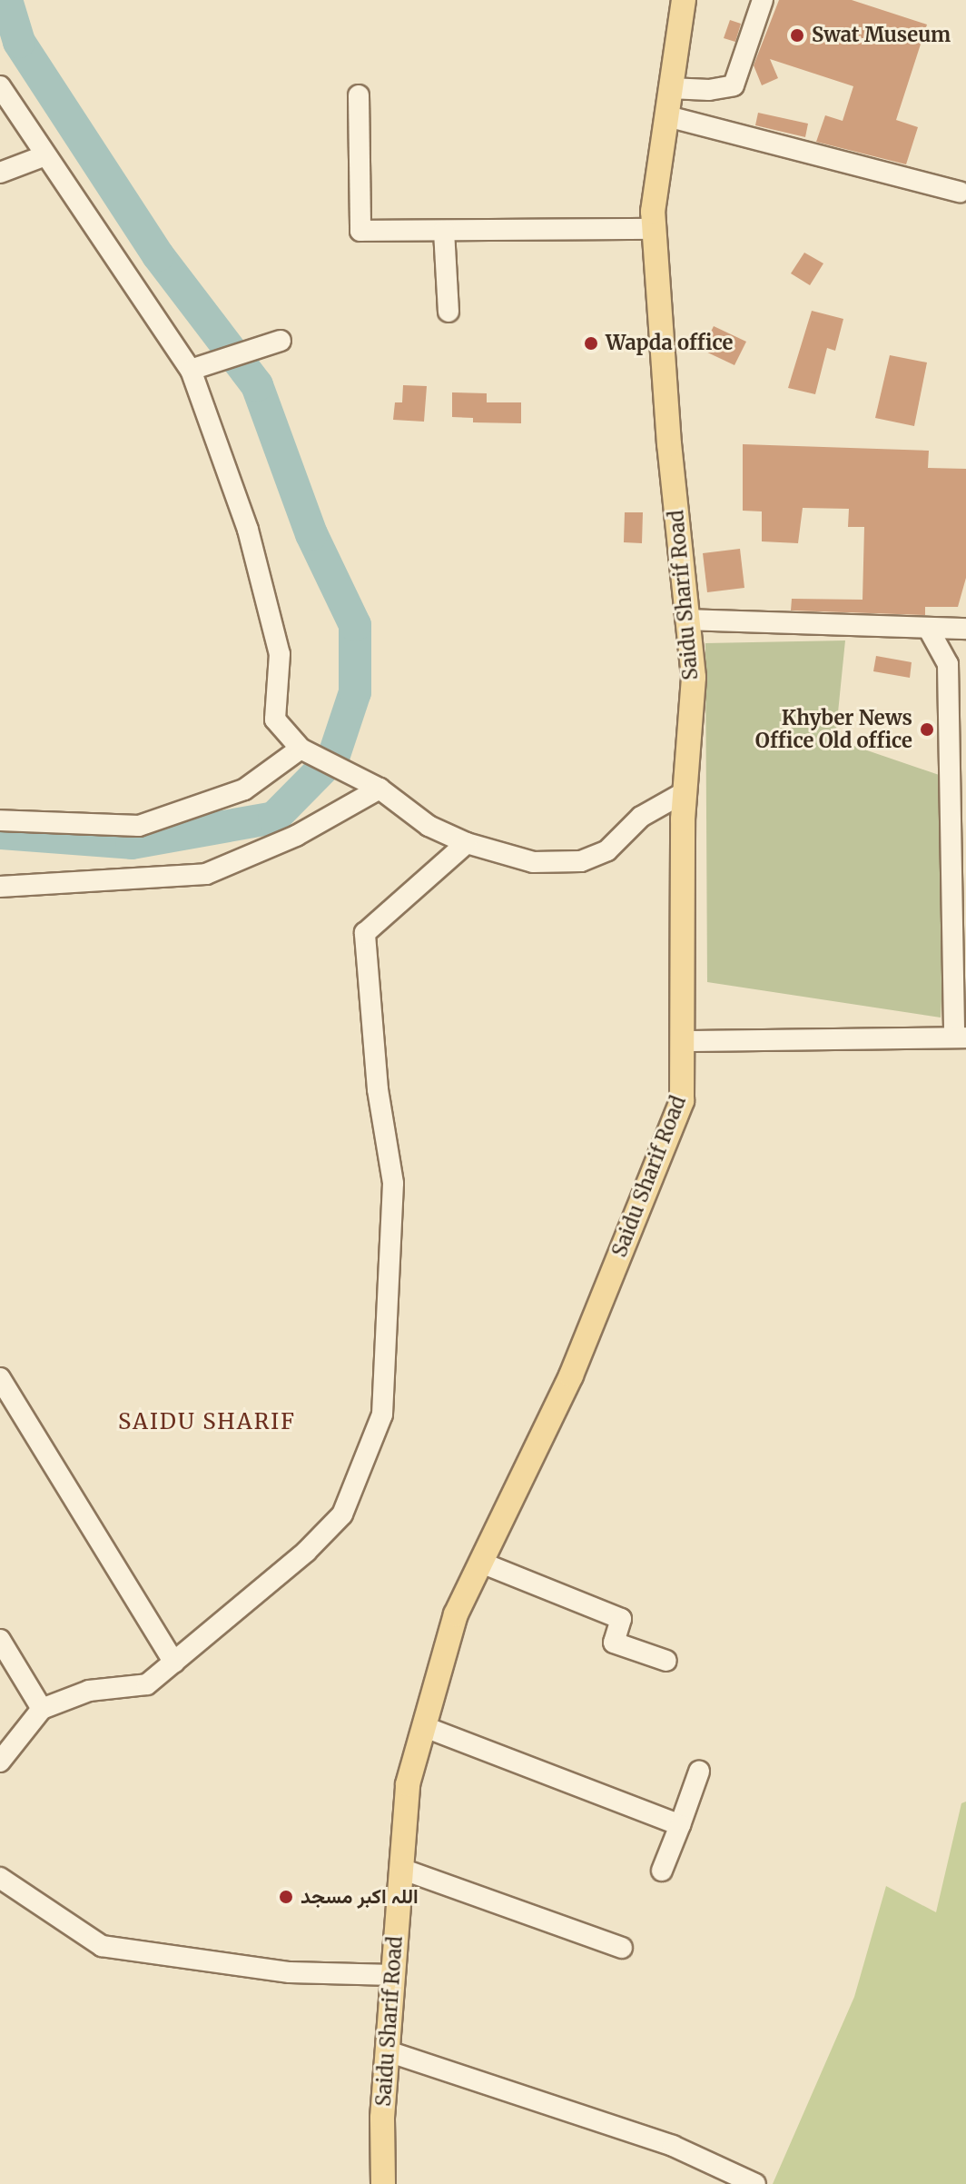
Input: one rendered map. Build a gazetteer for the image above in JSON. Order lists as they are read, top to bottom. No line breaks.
{"streets":{"main road":["Saidu Sharif Road"]},"districts":["SAIDU SHARIF"],"places":["Swat Museum","Wapda office","Khyber News Office Old office","اللہ اکبر مسجد"]}
